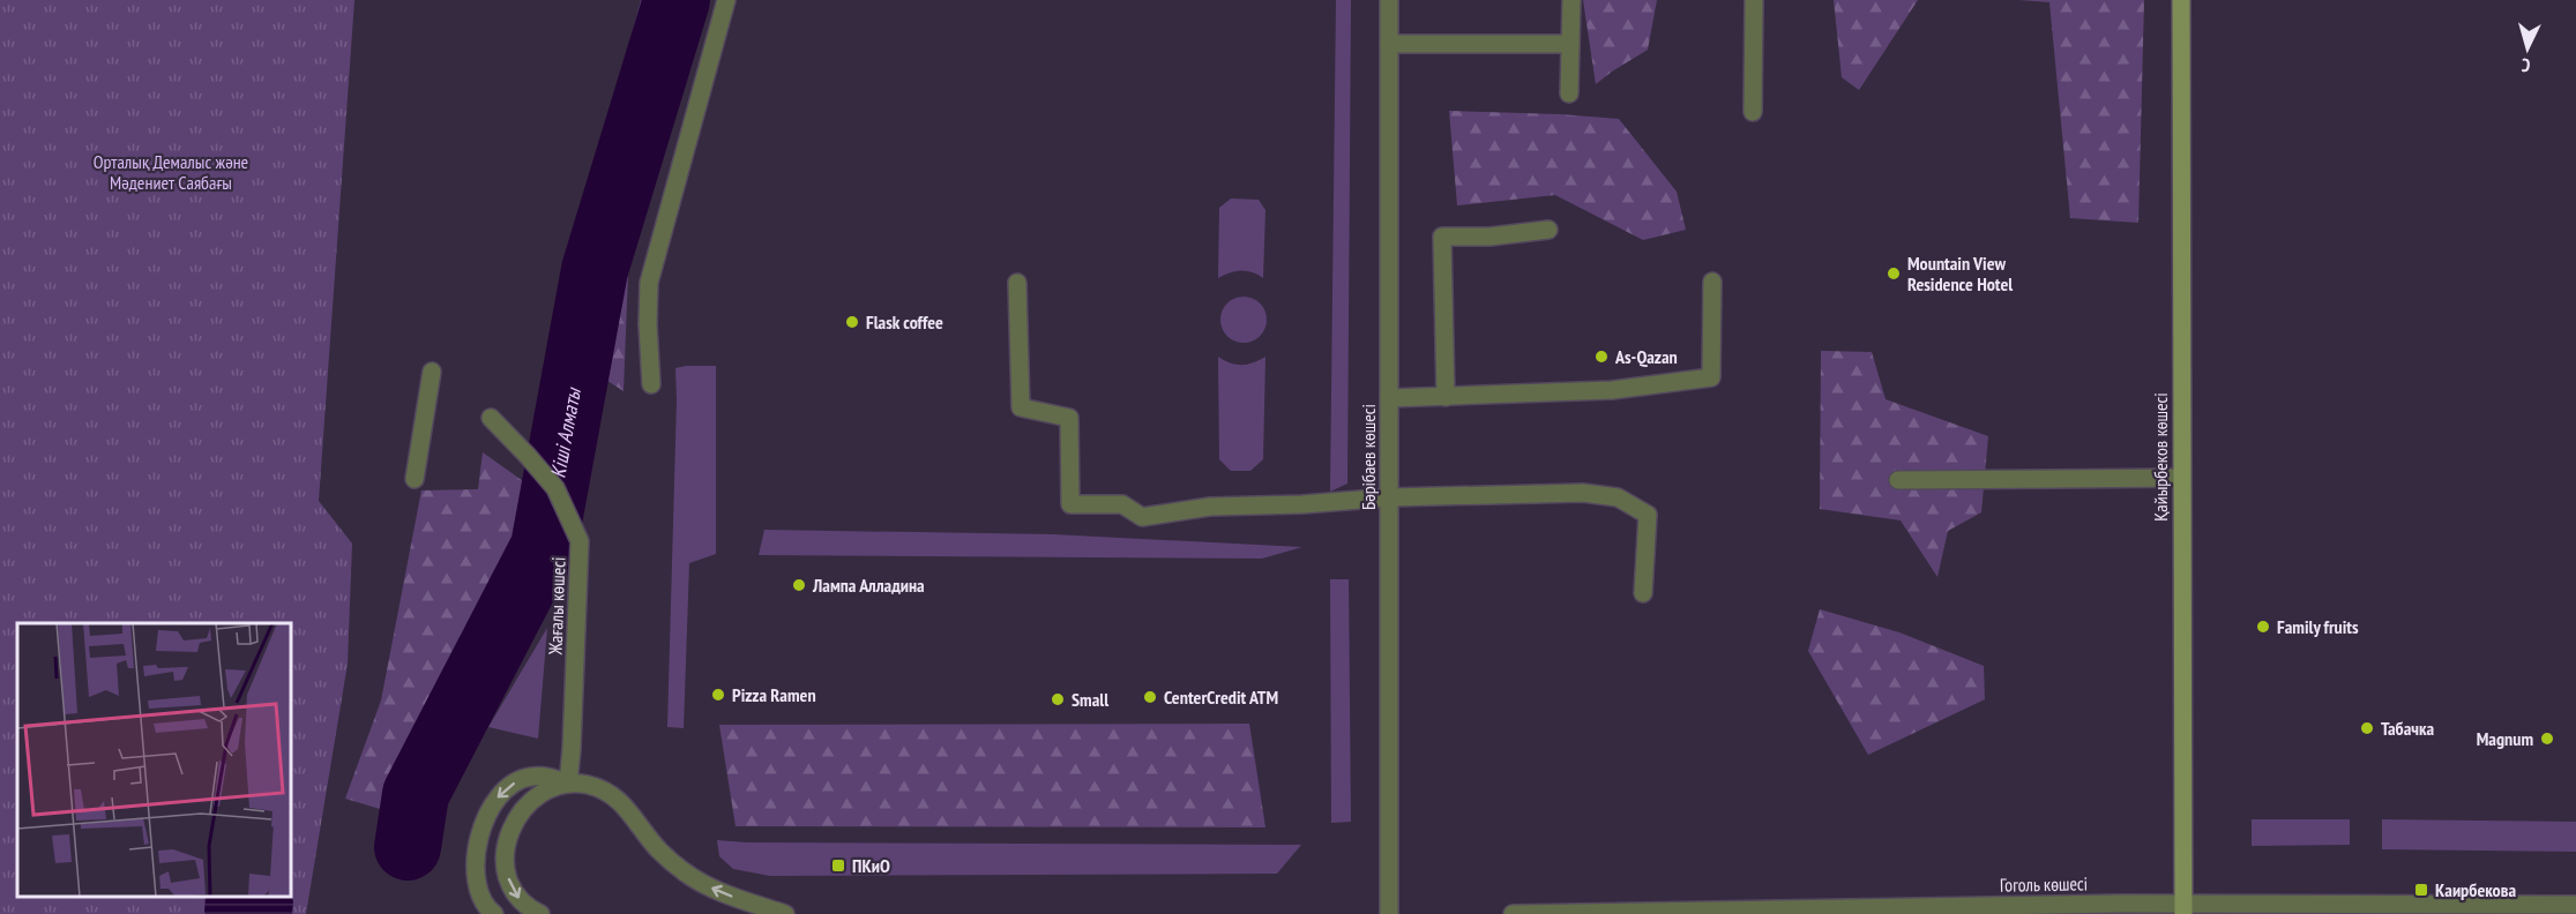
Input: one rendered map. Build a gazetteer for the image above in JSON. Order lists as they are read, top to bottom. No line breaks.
{"streets":{"main road":["Қайырбеков көшесі"],"street":["Бәрібаев көшесі","Жағалы көшесі","Гоголь көшесі"]},"crossings":[["Қайырбеков көшесі","Гоголь көшесі"]],"water":["Кіші Алматы"],"parks":["Орталық Демалыс және Мәдениет Саябағы"],"places":{"other":["Mountain View Residence Hotel","Flask coffee","As-Qazan","Лампа Алладина","Family fruits","Pizza Ramen","CenterCredit ATM","Small","Табачка","Magnum"],"transit":["ПКиО","Каирбекова"]},"north":"bottom"}
